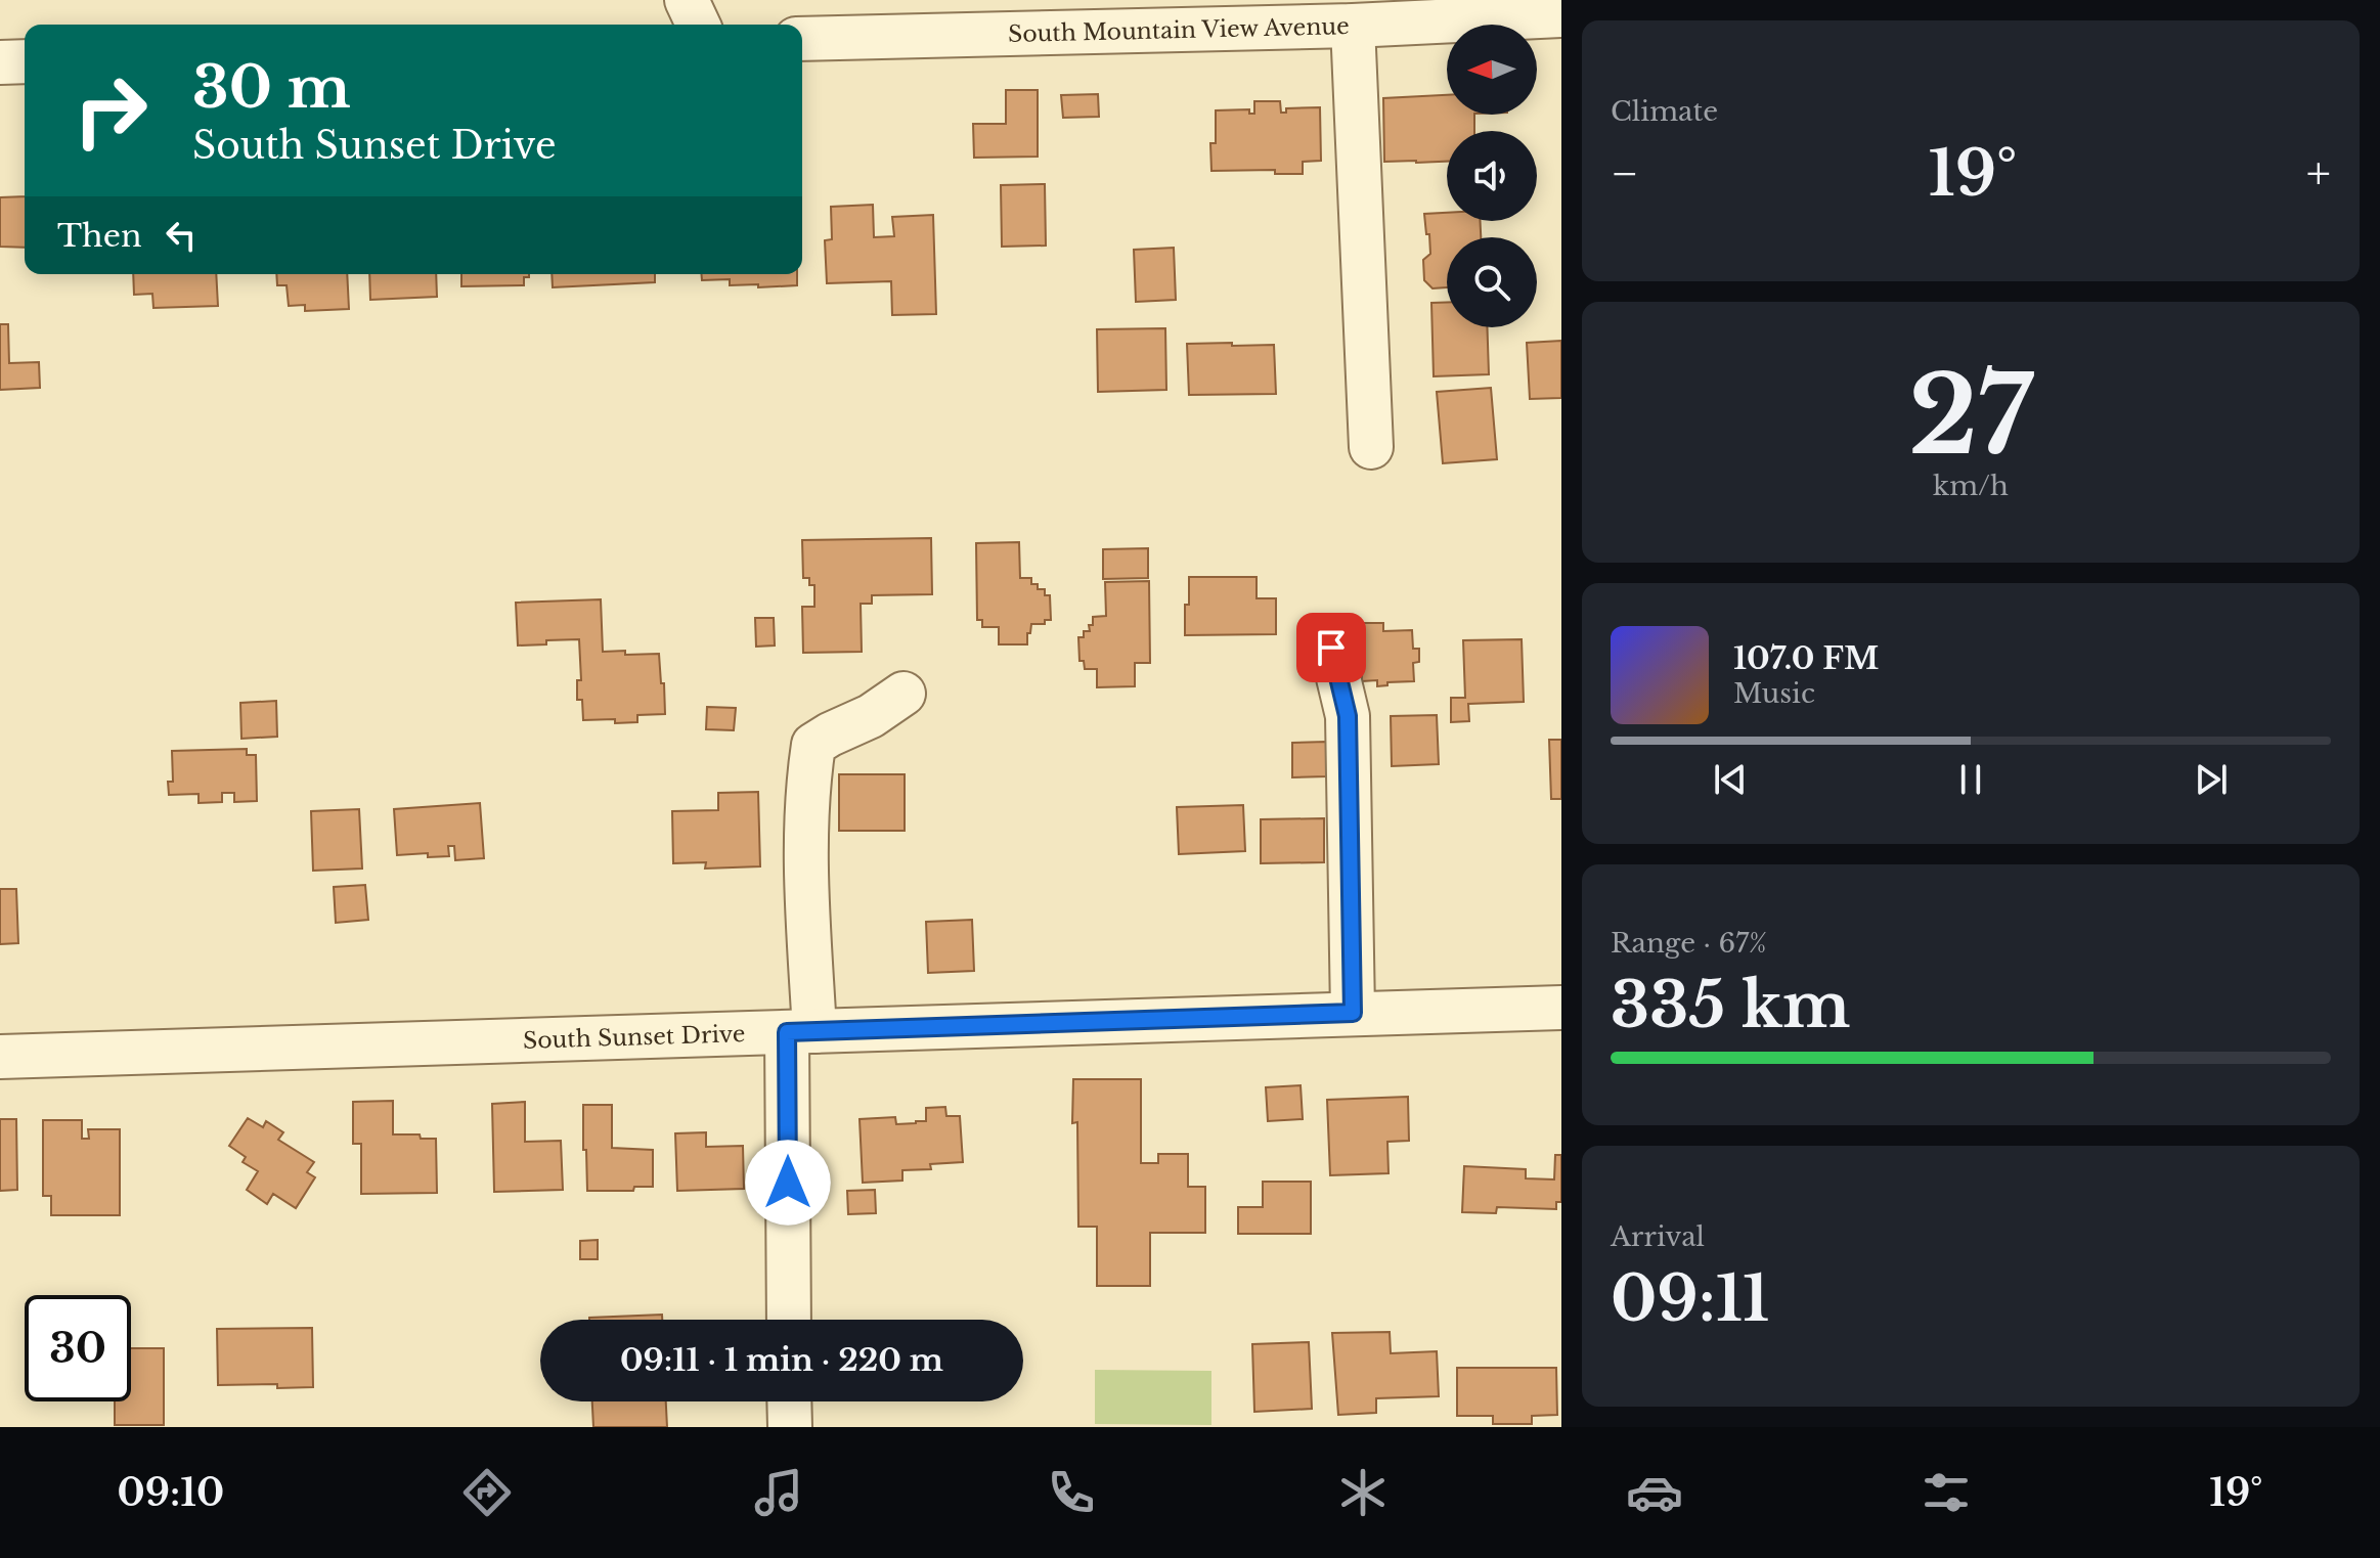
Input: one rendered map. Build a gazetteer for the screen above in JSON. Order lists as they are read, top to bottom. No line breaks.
{"streets":{"street":["South Mountain View Avenue","South Sunset Drive"]},"north":"left","page":{"tile":["Climate",["27","km/h"],["Range · 67%","335 km"],["Arrival","09:11"]],"turn":["30 m","South Sunset Drive"],"heat":["−","19°","+"],"then":"Then","song":["107.0 FM","Music"],"limit":"30","trip":"09:11 · 1 min · 220 m","tabs":["09:10","19°"]}}
